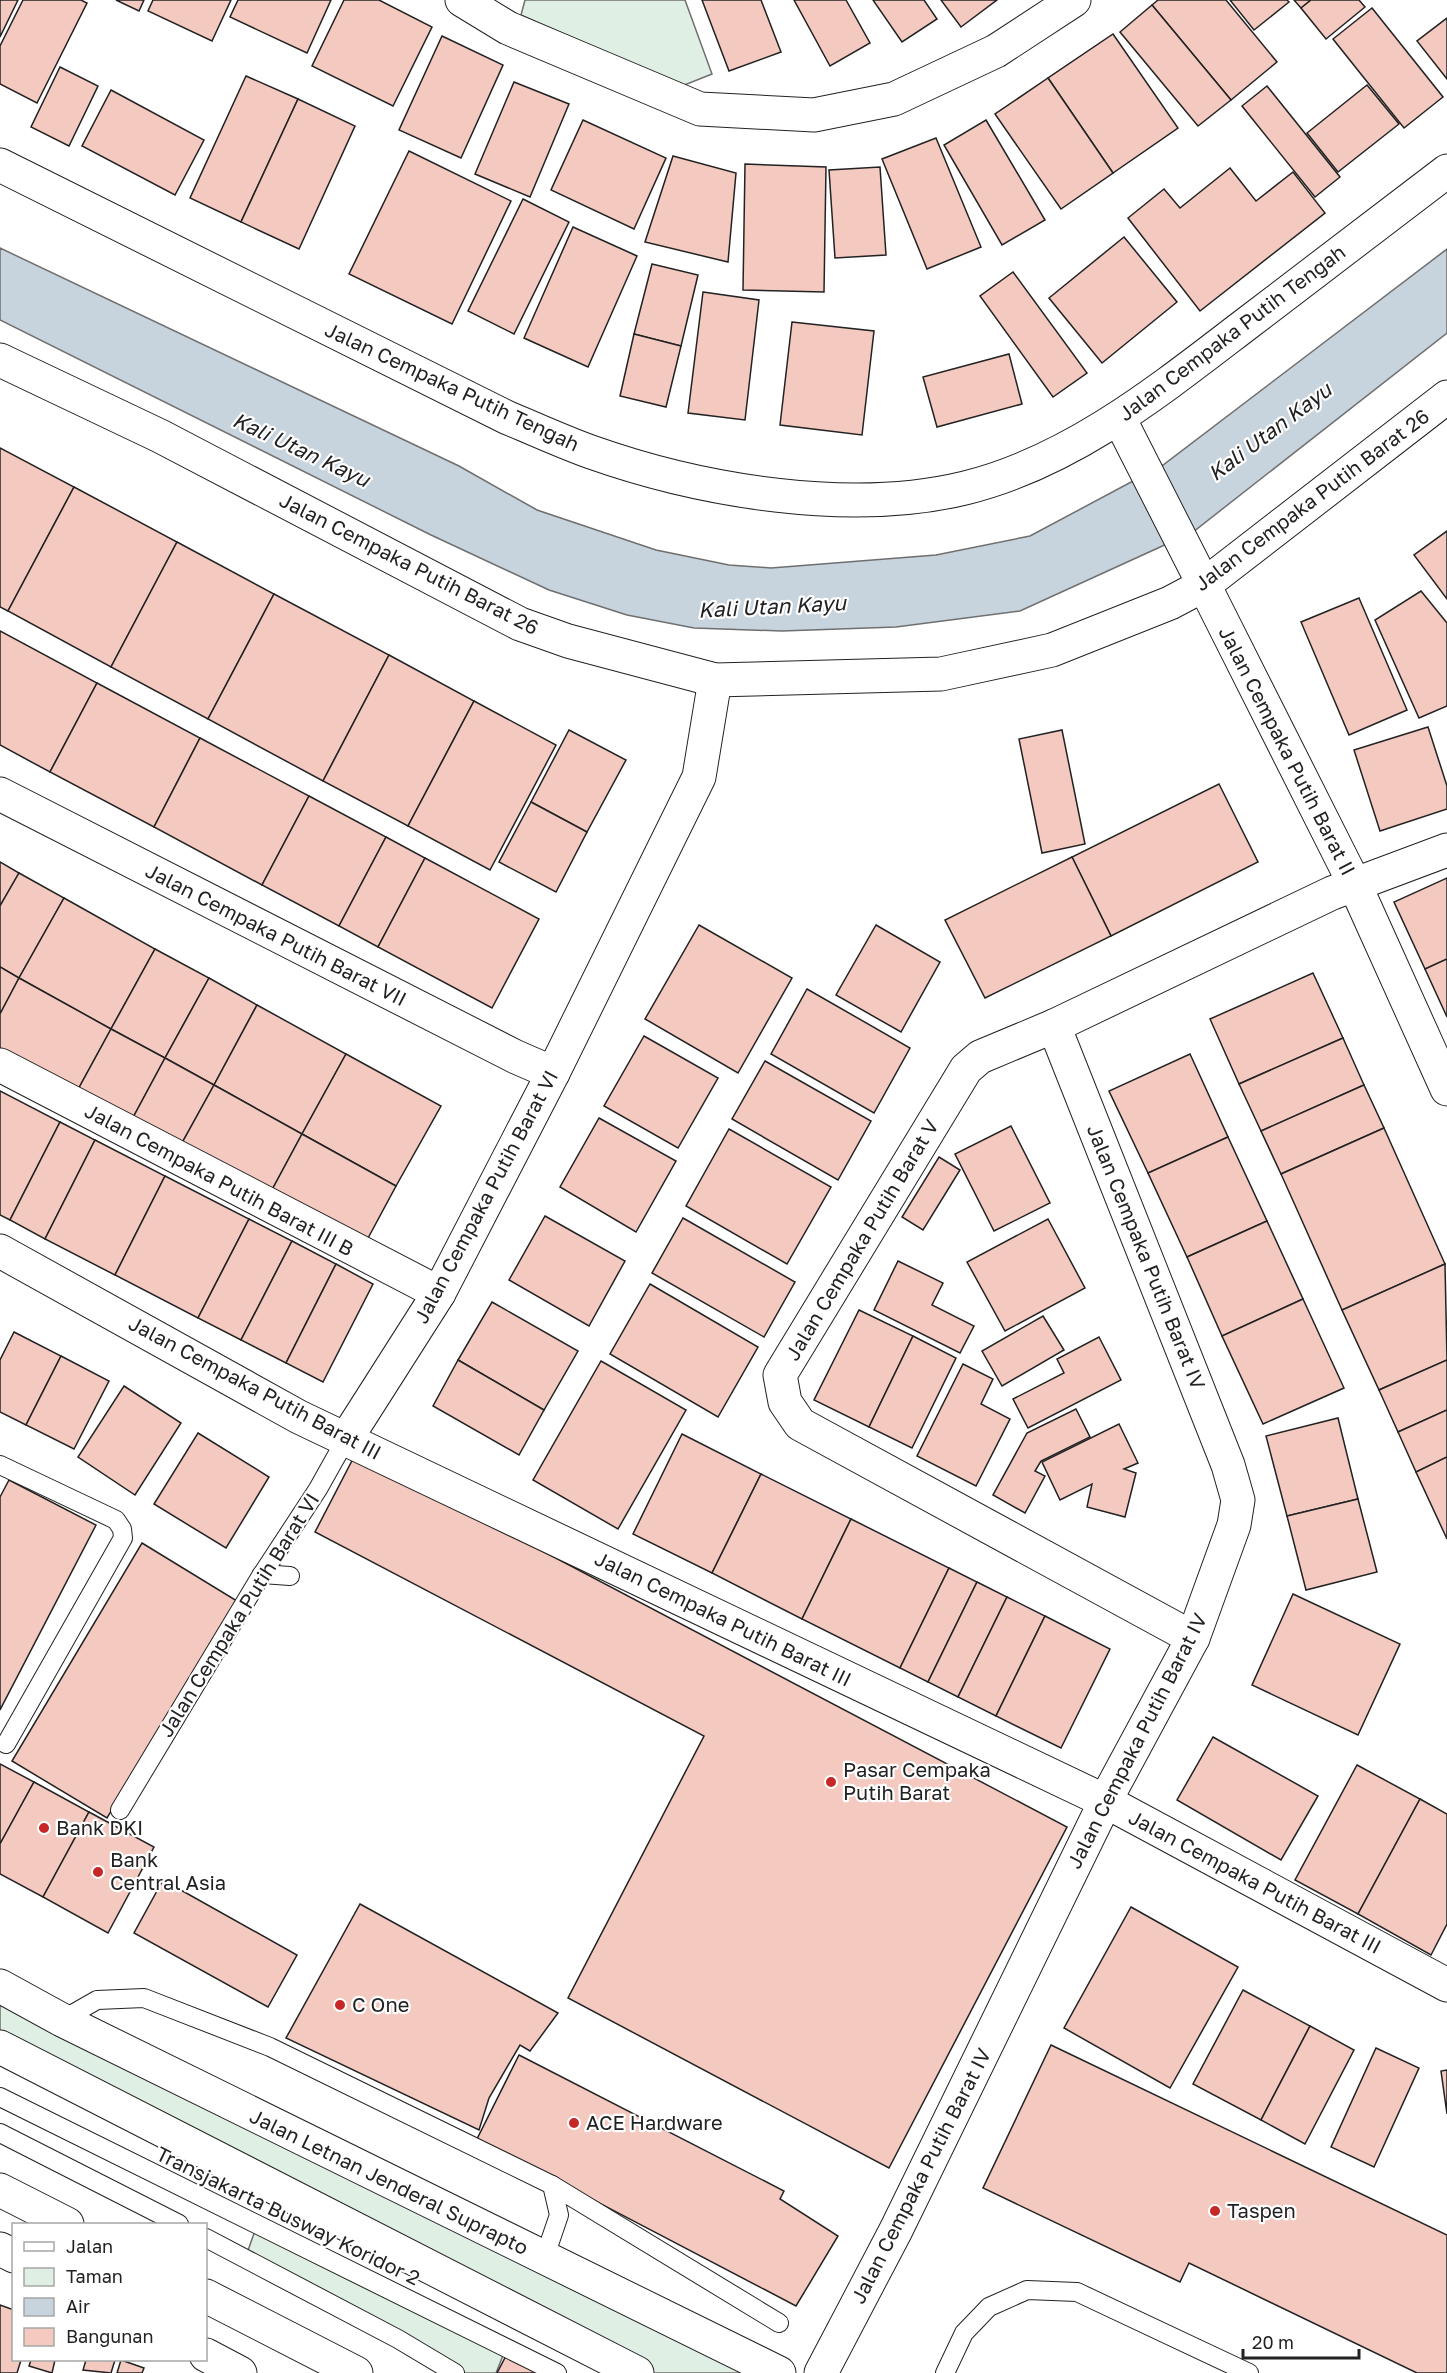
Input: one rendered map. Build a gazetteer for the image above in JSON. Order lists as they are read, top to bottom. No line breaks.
{"streets":{"street":["Jalan Cempaka Putih Tengah","Jalan Cempaka Putih Barat 26","Jalan Cempaka Putih Barat II","Jalan Cempaka Putih Barat VII","Jalan Cempaka Putih Barat III B","Jalan Cempaka Putih Barat VI","Jalan Cempaka Putih Barat V","Jalan Cempaka Putih Barat IV","Jalan Cempaka Putih Barat III","Jalan Letnan Jenderal Suprapto"],"lane":["Transjakarta Busway Koridor 2"]},"crossings":[["Jalan Cempaka Putih Tengah","Jalan Cempaka Putih Barat II"],["Jalan Cempaka Putih Barat 26","Jalan Cempaka Putih Barat II"],["Jalan Cempaka Putih Barat 26","Jalan Cempaka Putih Barat VI"],["Jalan Cempaka Putih Barat VII","Jalan Cempaka Putih Barat VI"],["Jalan Cempaka Putih Barat III B","Jalan Cempaka Putih Barat VI"],["Jalan Cempaka Putih Barat VI","Jalan Cempaka Putih Barat III"],["Jalan Cempaka Putih Barat V","Jalan Cempaka Putih Barat IV"],["Jalan Cempaka Putih Barat IV","Jalan Cempaka Putih Barat III"]],"water":["Kali Utan Kayu"],"places":["Pasar Cempaka Putih Barat","Bank DKI","Bank Central Asia","C One","ACE Hardware","Taspen"],"legend":["Jalan","Taman","Air","Bangunan"],"scale_bar":"20 m"}
